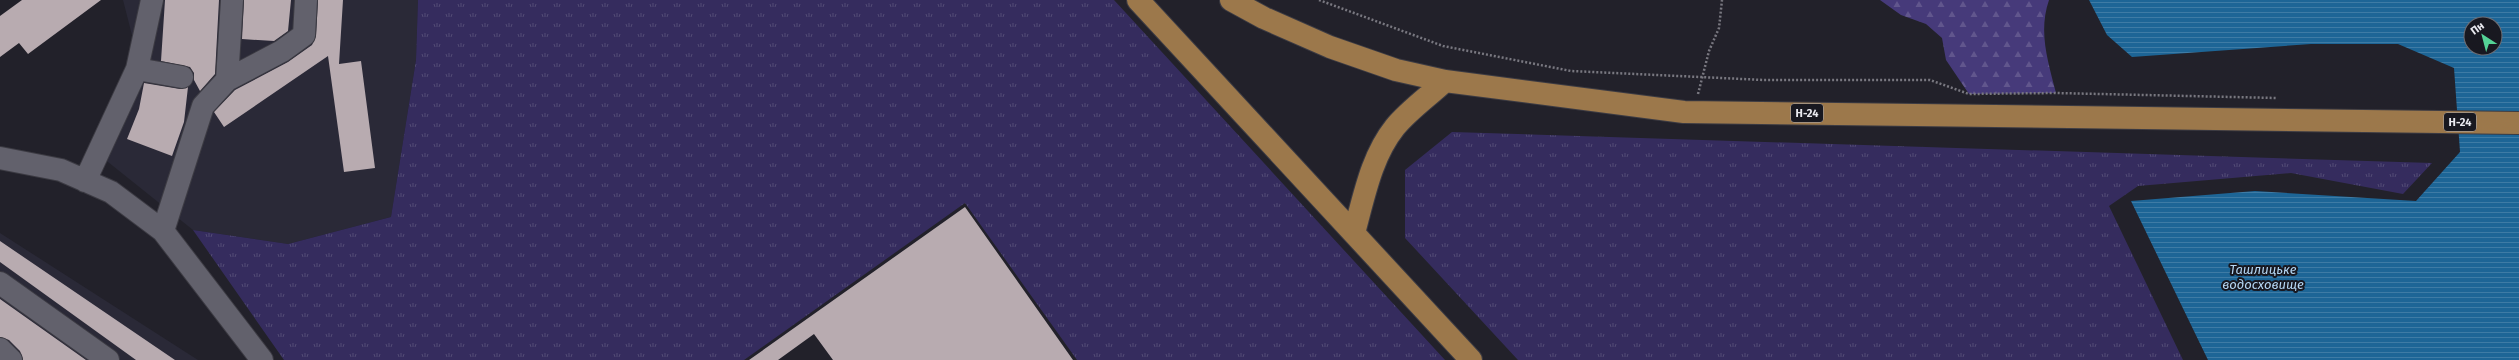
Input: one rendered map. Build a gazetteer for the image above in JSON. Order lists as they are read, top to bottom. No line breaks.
{"streets":{"main road":["Н-24"]},"water":["Ташлицьке водосховище"],"north":"top left"}
